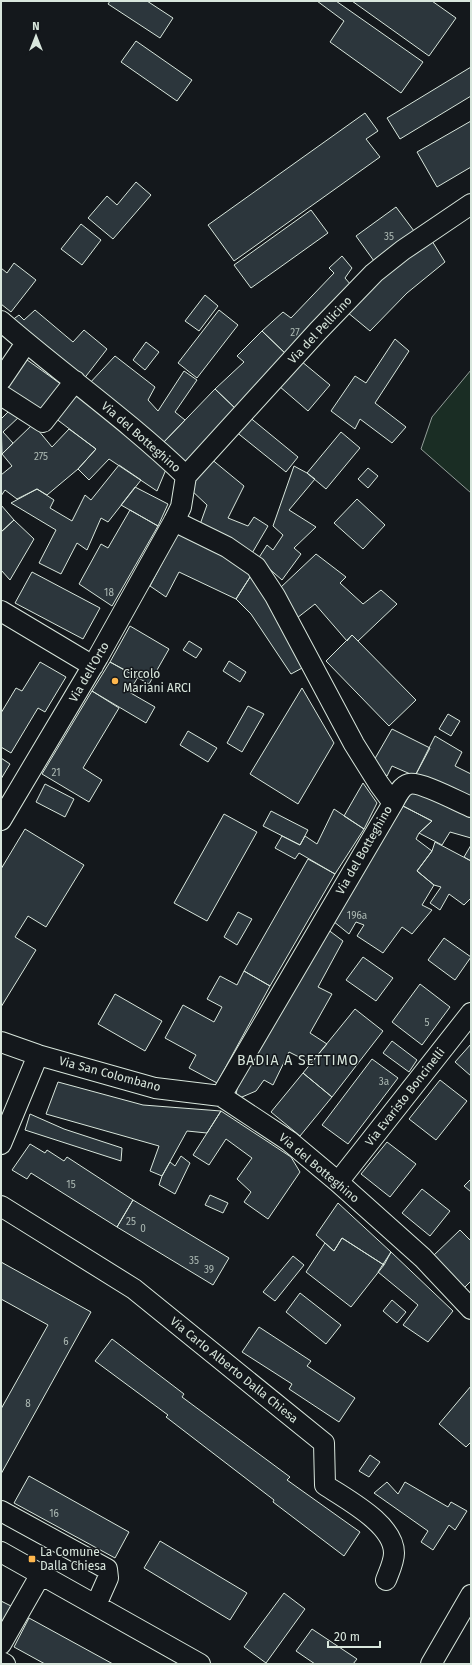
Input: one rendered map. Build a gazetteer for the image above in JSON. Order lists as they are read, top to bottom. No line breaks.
{"streets":{"street":["Via del Pellicino","Via del Botteghino","Via dell'Orto","Via San Colombano","Via Evaristo Boncinelli","Via Carlo Alberto Dalla Chiesa"]},"crossings":[["Via del Pellicino","Via del Botteghino"],["Via del Botteghino","Via dell'Orto"],["Via del Botteghino","Via San Colombano"],["Via del Botteghino","Via Evaristo Boncinelli"]],"districts":["BADIA A SETTIMO"],"places":{"other":["Circolo Mariani ARCI"],"transit":["La Comune Dalla Chiesa"]},"house_numbers":["35","27","275","18","21","196a","5","3a","15","25","0","35","39","6","8","16"],"scale_bar":"20 m","north":"top"}
